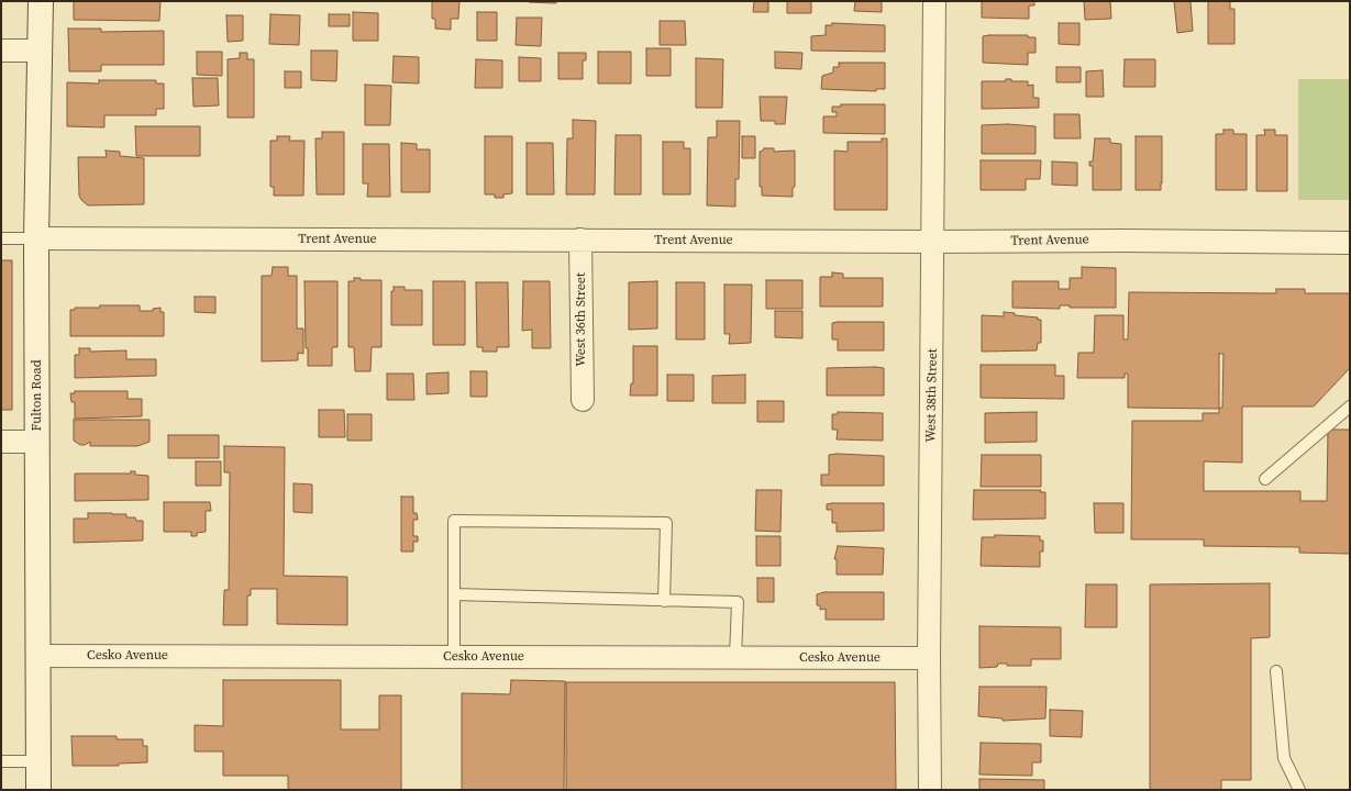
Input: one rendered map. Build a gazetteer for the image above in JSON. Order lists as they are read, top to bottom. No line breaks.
{"streets":{"main road":["Fulton Road"],"street":["Trent Avenue","West 36th Street","West 38th Street","Cesko Avenue"]},"crossings":[["Trent Avenue","West 36th Street"],["Trent Avenue","Fulton Road"],["Trent Avenue","West 38th Street"],["Fulton Road","Cesko Avenue"],["West 38th Street","Cesko Avenue"]]}
